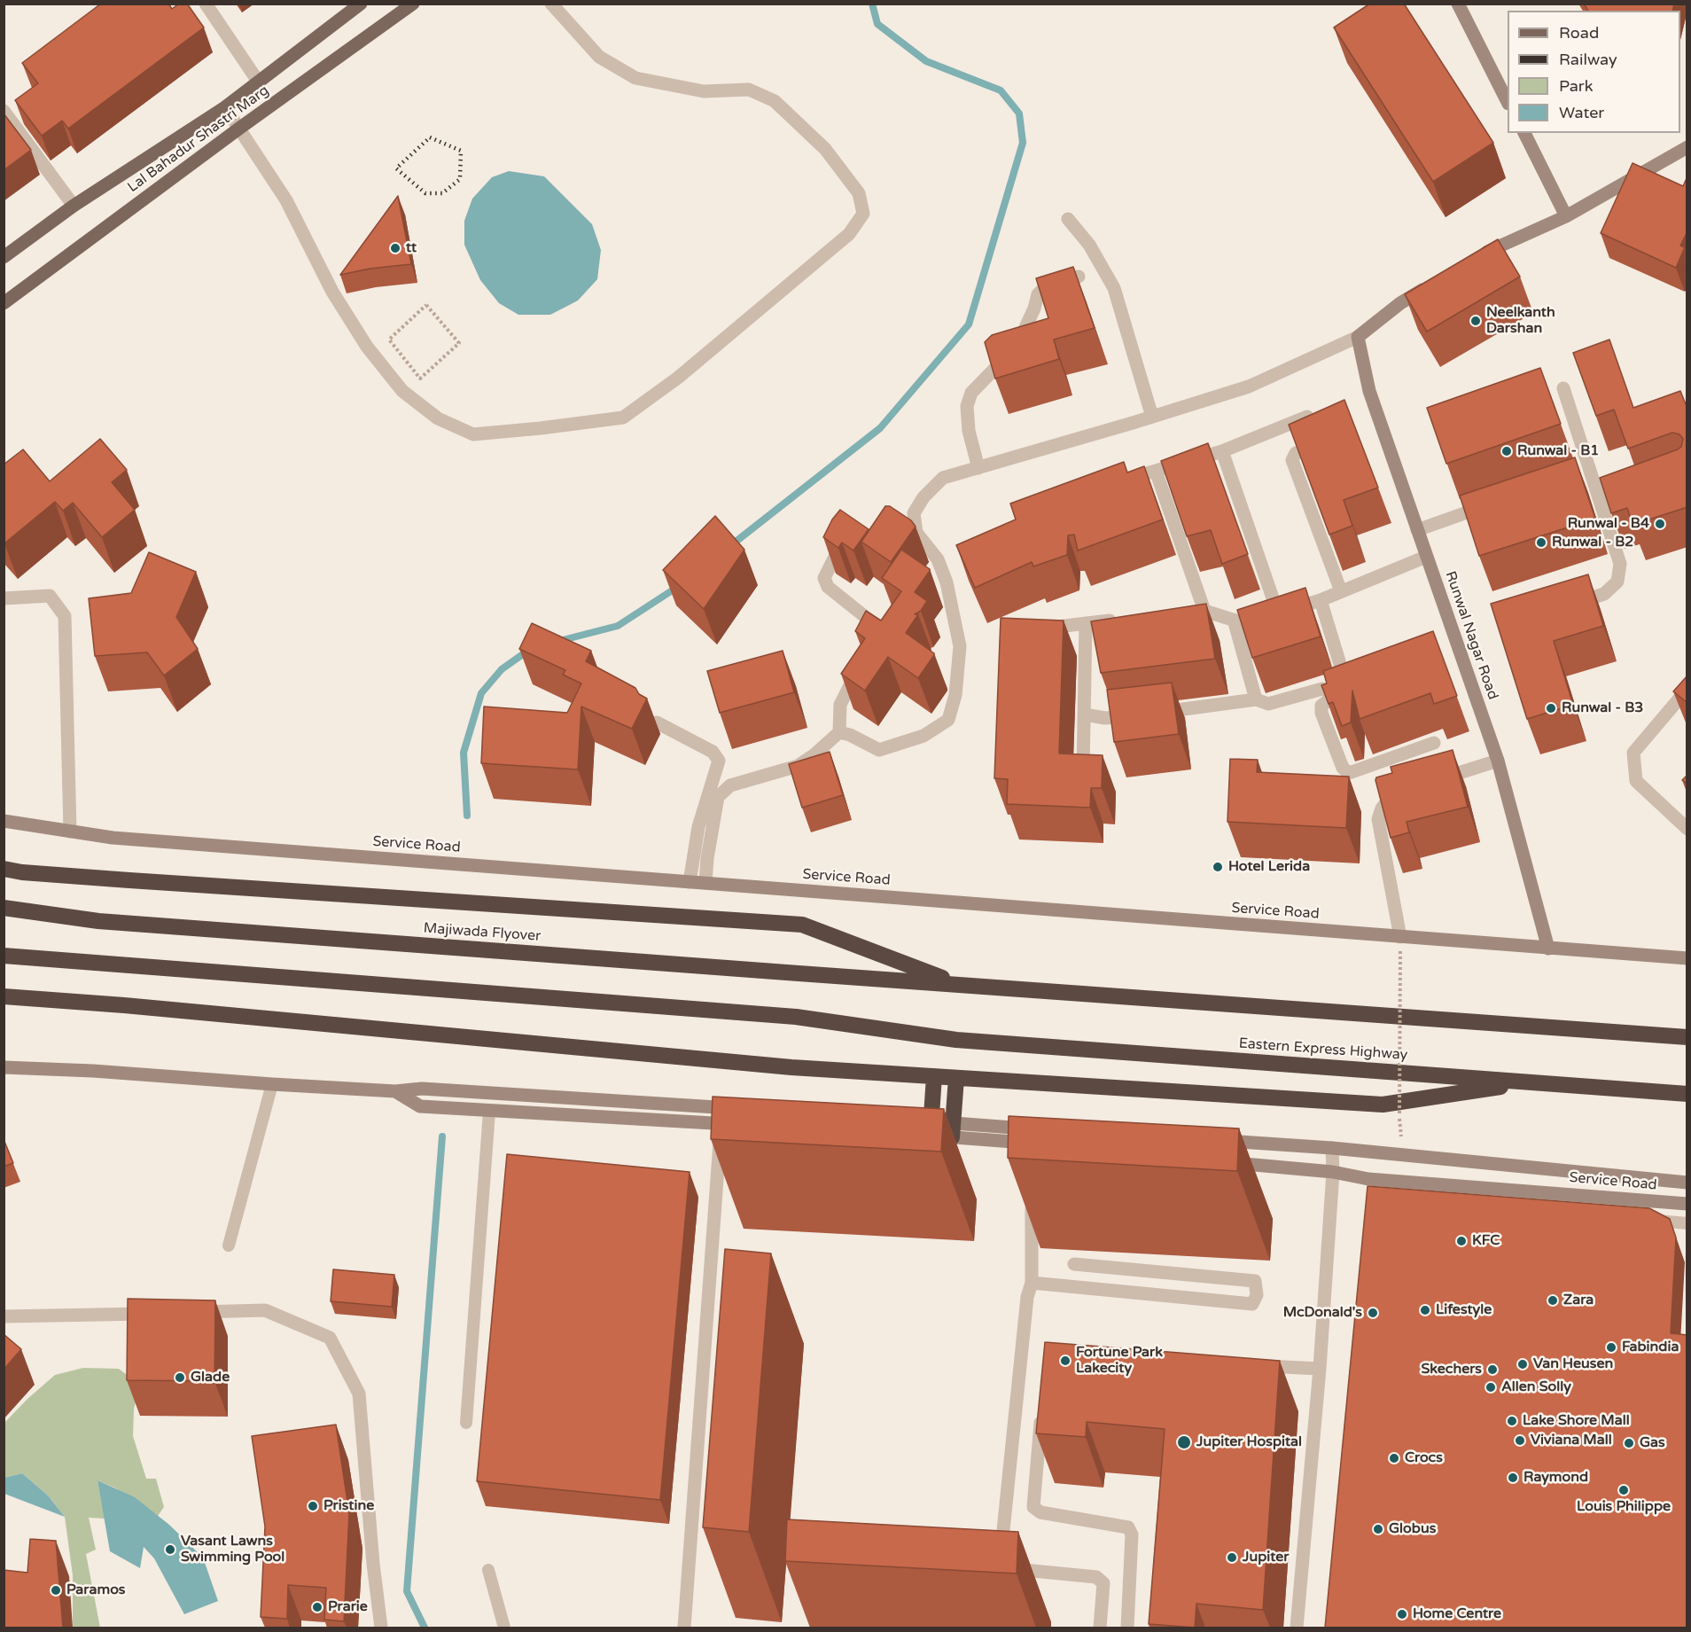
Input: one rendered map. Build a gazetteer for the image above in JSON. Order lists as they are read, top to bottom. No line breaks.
{"streets":{"highway":["Majiwada Flyover","Eastern Express Highway"],"main road":["Lal Bahadur Shastri Marg"],"street":["Runwal Nagar Road","Service Road"]},"crossings":[["Runwal Nagar Road","Service Road"]],"places":["tt","Neelkanth Darshan","Runwal - B1","Runwal - B4","Runwal - B2","Runwal - B3","Hotel Lerida","KFC","Zara","Lifestyle","McDonald's","Fabindia","Fortune Park Lakecity","Van Heusen","Skechers","Glade","Allen Solly","Lake Shore Mall","Viviana Mall","Jupiter Hospital","Gas","Crocs","Raymond","Louis Philippe","Pristine","Globus","Vasant Lawns Swimming Pool","Jupiter","Paramos","Prarie","Home Centre"],"legend":["Road","Railway","Park","Water"]}
